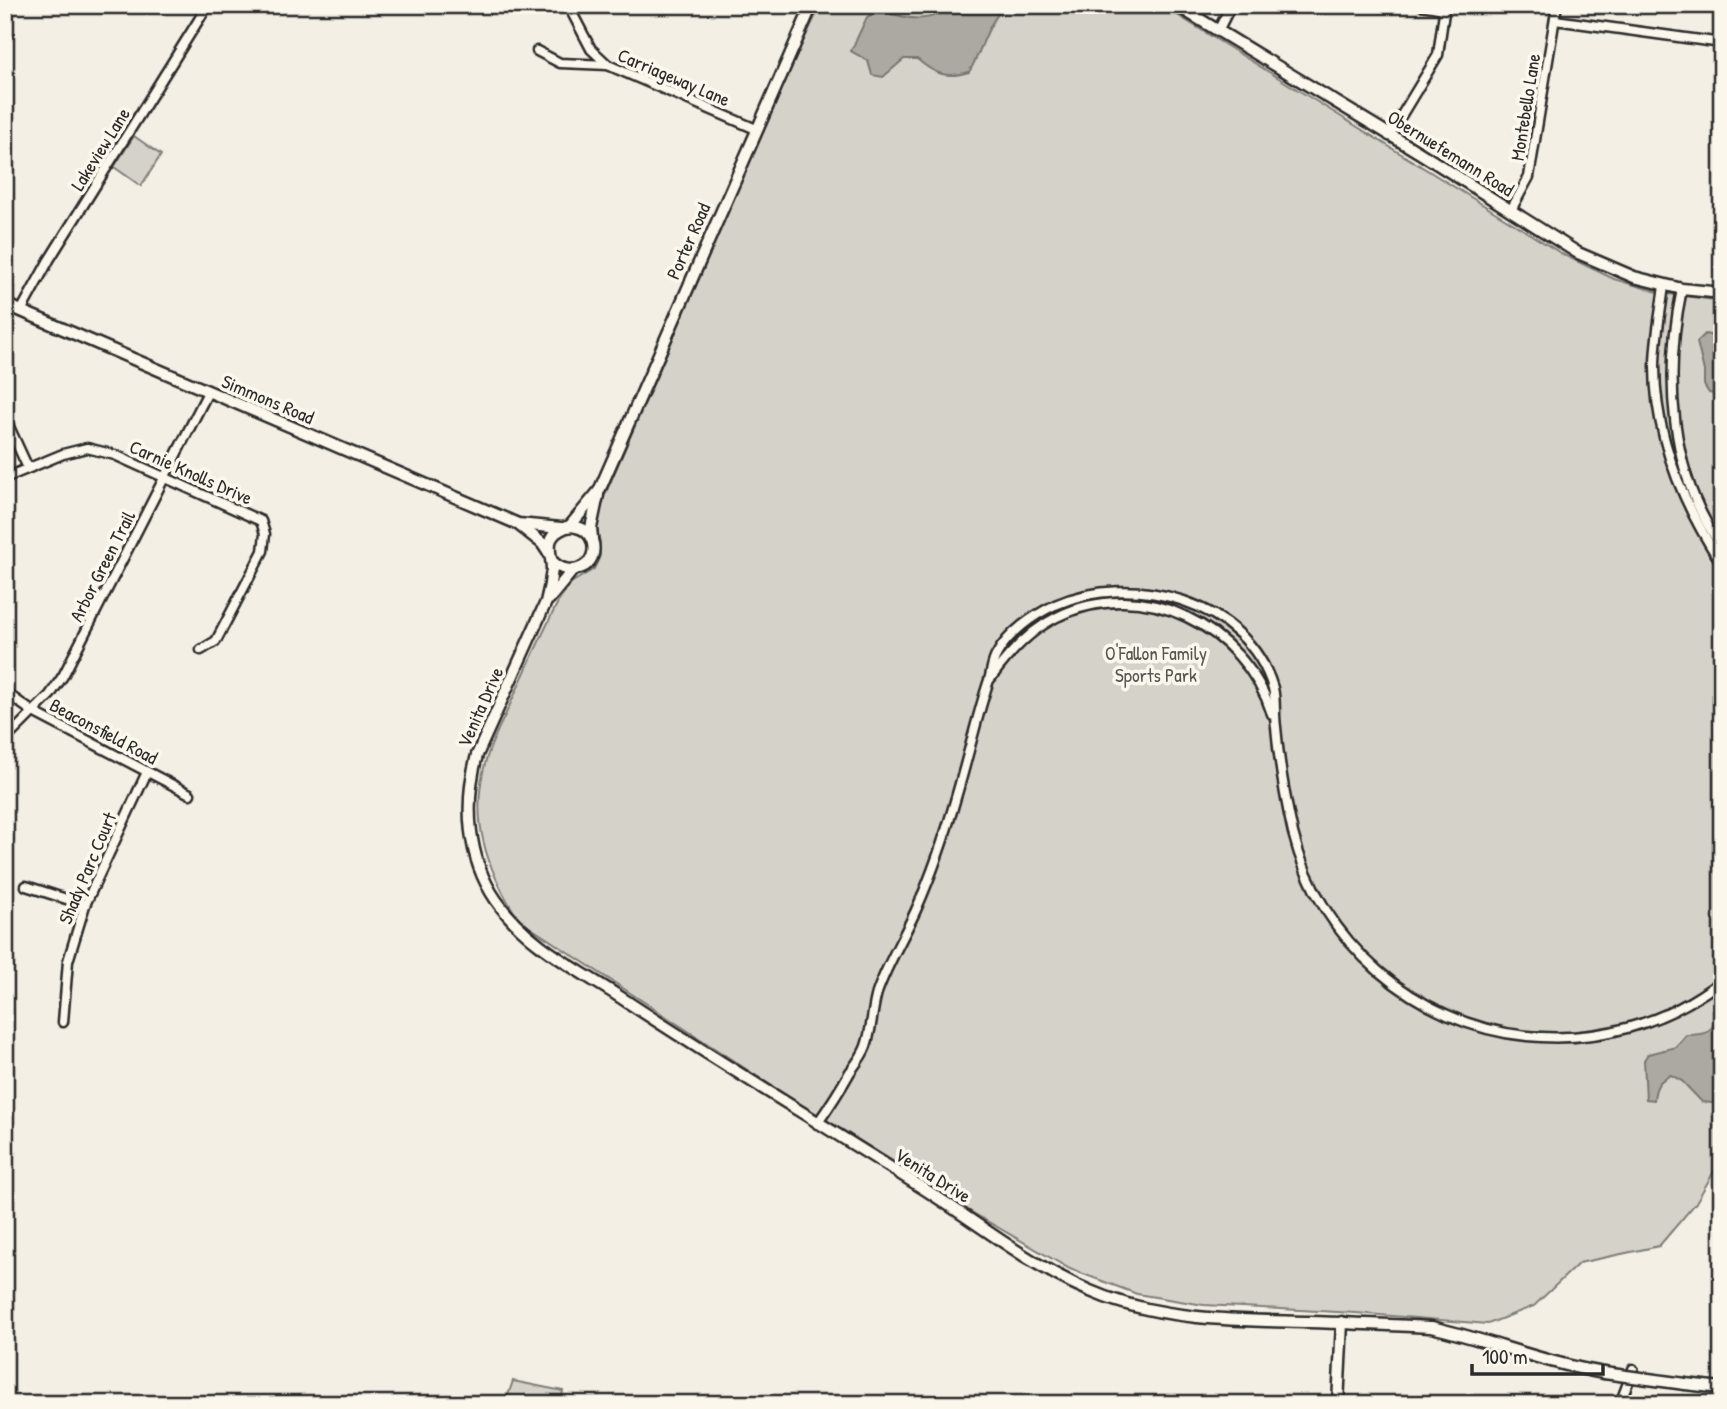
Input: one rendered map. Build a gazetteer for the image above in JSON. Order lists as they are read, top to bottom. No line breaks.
{"streets":{"street":["Carriageway Lane","Montebello Lane","Lakeview Lane","Obernuefemann Road","Porter Road","Simmons Road","Carnie Knolls Drive","Arbor Green Trail","Venita Drive","Beaconsfield Road","Shady Parc Court"]},"crossings":[["Carriageway Lane","Porter Road"],["Montebello Lane","Obernuefemann Road"],["Lakeview Lane","Simmons Road"],["Porter Road","Simmons Road"],["Porter Road","Venita Drive"],["Simmons Road","Arbor Green Trail"],["Simmons Road","Venita Drive"],["Carnie Knolls Drive","Arbor Green Trail"],["Arbor Green Trail","Beaconsfield Road"],["Beaconsfield Road","Shady Parc Court"]],"parks":["O'Fallon Family Sports Park"],"scale_bar":"100 m"}
